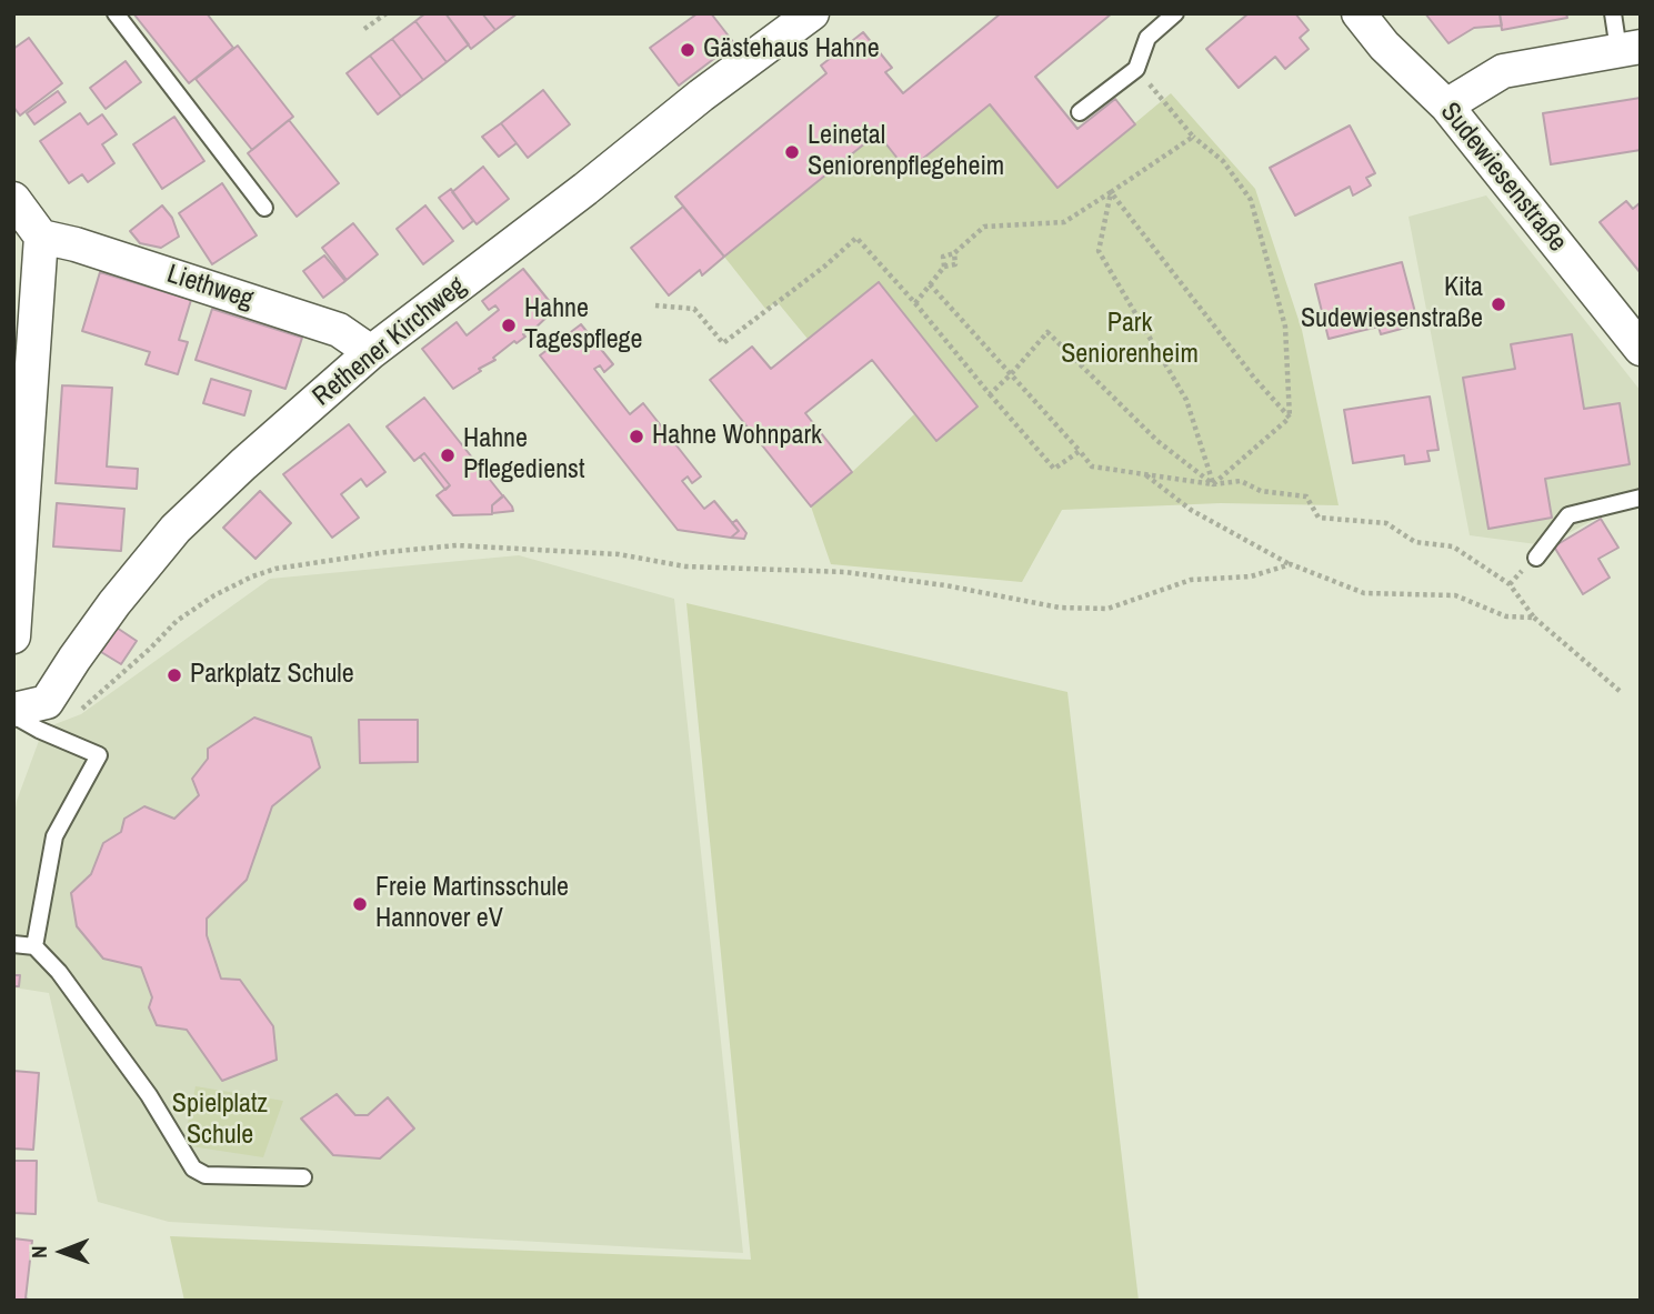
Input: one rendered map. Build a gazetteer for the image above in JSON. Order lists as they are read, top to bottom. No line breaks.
{"streets":{"street":["Sudewiesenstraße","Liethweg","Rethener Kirchweg"]},"crossings":[["Liethweg","Rethener Kirchweg"]],"parks":["Park Seniorenheim","Spielplatz Schule"],"places":["Gästehaus Hahne","Leinetal Seniorenpflegeheim","Kita Sudewiesenstraße","Hahne Tagespflege","Hahne Wohnpark","Hahne Pflegedienst","Parkplatz Schule","Freie Martinsschule Hannover eV"],"north":"left"}
